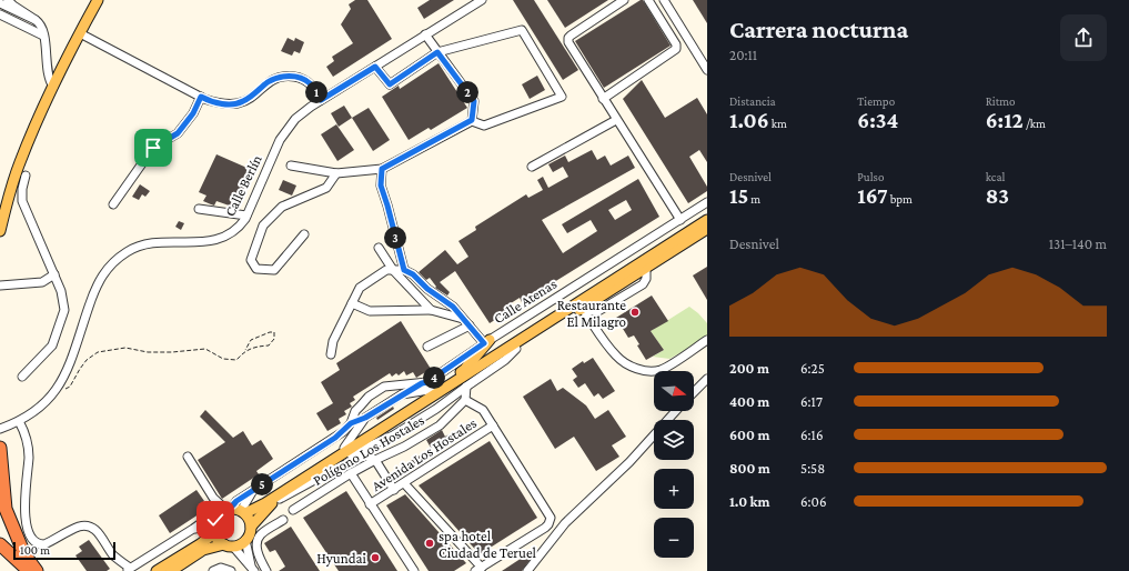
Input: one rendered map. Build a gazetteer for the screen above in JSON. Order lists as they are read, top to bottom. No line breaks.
{"streets":{"street":["Calle Berlín","Calle Atenas","Polígono Los Hostales","Avenida Los Hostales"]},"crossings":[["Polígono Los Hostales","Avenida Los Hostales"]],"places":["Restaurante El Milagro","spa hotel Ciudad de Teruel","Hyundai"],"scale_bar":"100 m","north":"right","page":{"heading":["Carrera nocturna","20:11"],"stats":[["Distancia","1.06 km"],["Tiempo","6:34"],["Ritmo","6:12 /km"],["Desnivel","15 m"],["Pulso","167 bpm"],["kcal","83"]],"pins":["1","2","3","4","5"],"chart":["Desnivel","131–140 m"],"list":[{"name":"200 m","note":"6:25"},{"name":"400 m","note":"6:17"},{"name":"600 m","note":"6:16"},{"name":"800 m","note":"5:58"},{"name":"1.0 km","note":"6:06"}],"map_buttons":["+","−"],"scale":"100 m"}}
